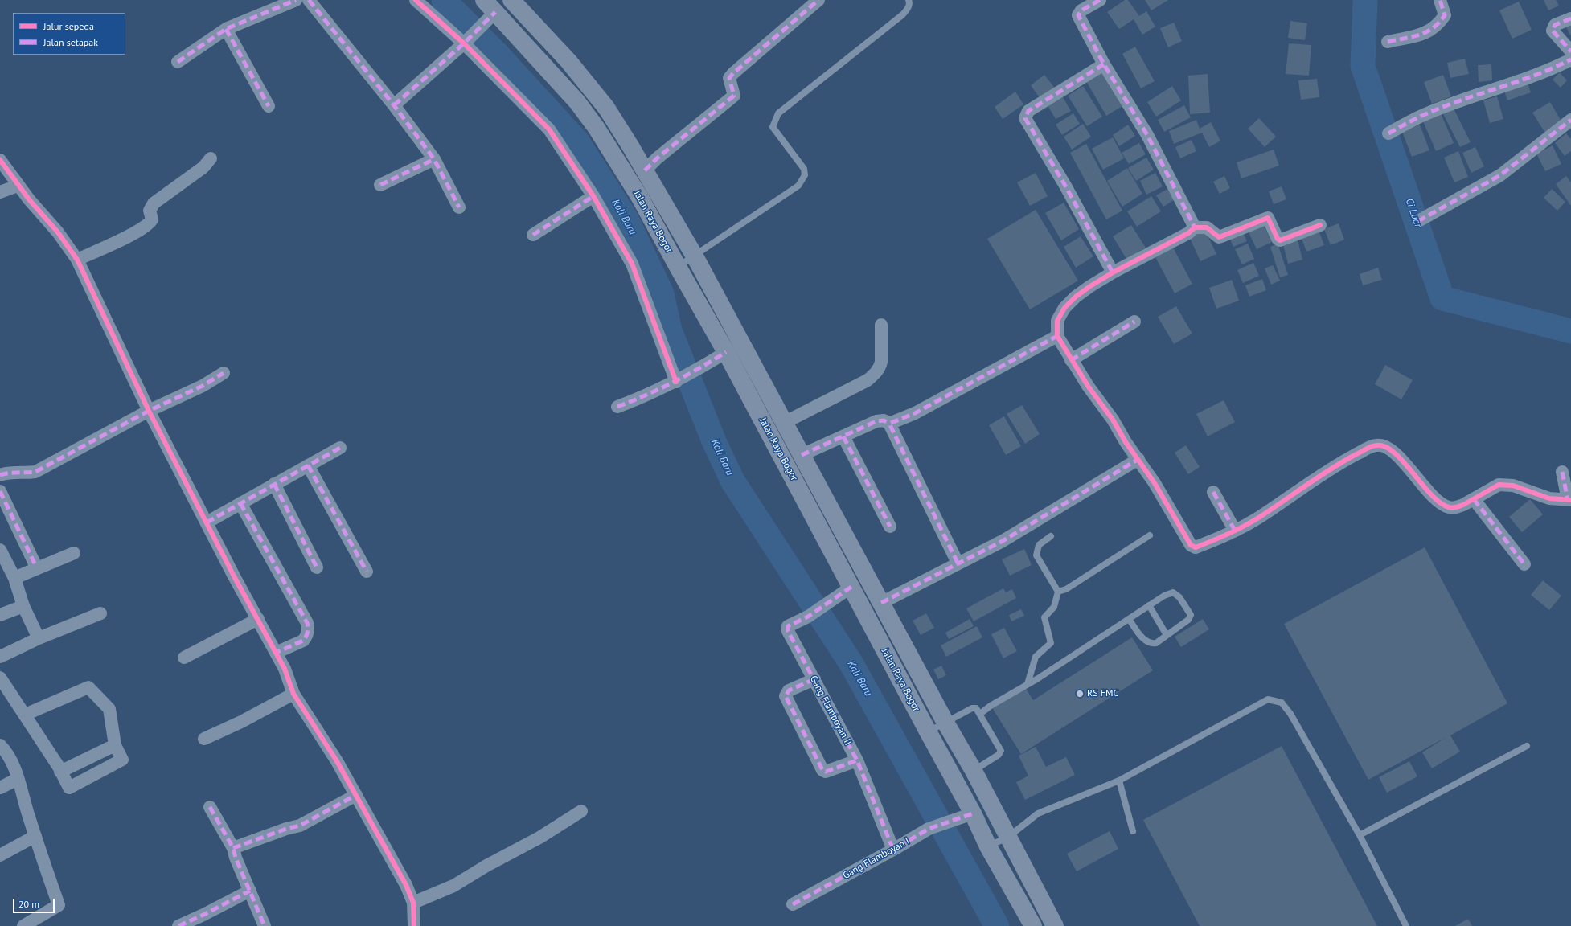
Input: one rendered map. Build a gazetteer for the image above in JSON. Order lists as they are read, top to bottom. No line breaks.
{"streets":{"highway":["Jalan Raya Bogor"],"street":["Gang Flamboyan II","Gang Flamboyan I"]},"crossings":[["Jalan Raya Bogor","Gang Flamboyan II"],["Jalan Raya Bogor","Gang Flamboyan I"],["Gang Flamboyan II","Gang Flamboyan I"]],"water":["Ci Luar","Kali Baru"],"places":["RS FMC"],"legend":["Jalur sepeda","Jalan setapak"],"scale_bar":"20 m"}
